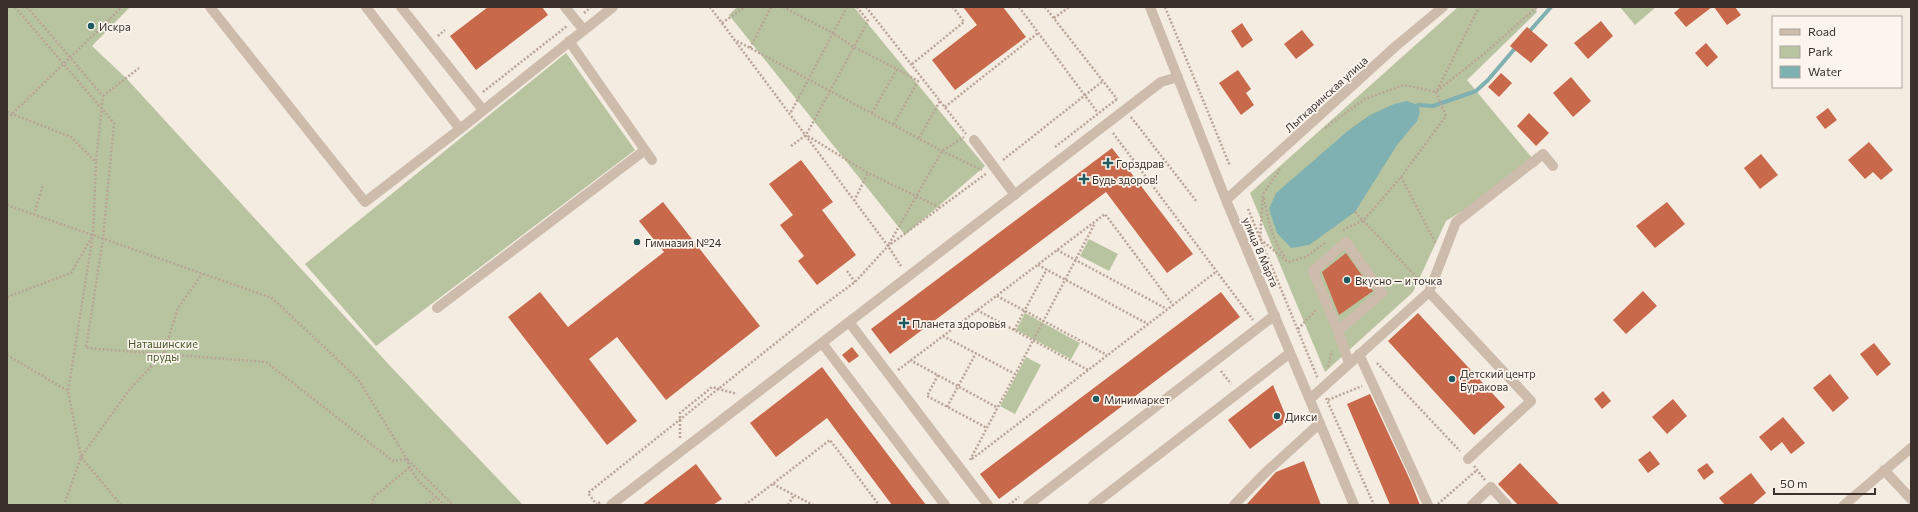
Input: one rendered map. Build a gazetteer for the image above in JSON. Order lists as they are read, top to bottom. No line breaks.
{"streets":{"street":["Лыткаринская улица","улица 8 Марта"]},"crossings":[["Лыткаринская улица","улица 8 Марта"]],"parks":["Наташинские пруды"],"places":{"other":["Искра","Гимназия №24","Вкусно — и точка","Детский центр Буракова","Минимаркет","Дикси"],"health":["Горздрав","Будь здоров!","Планета здоровья"]},"legend":["Road","Park","Water"],"scale_bar":"50 m"}
